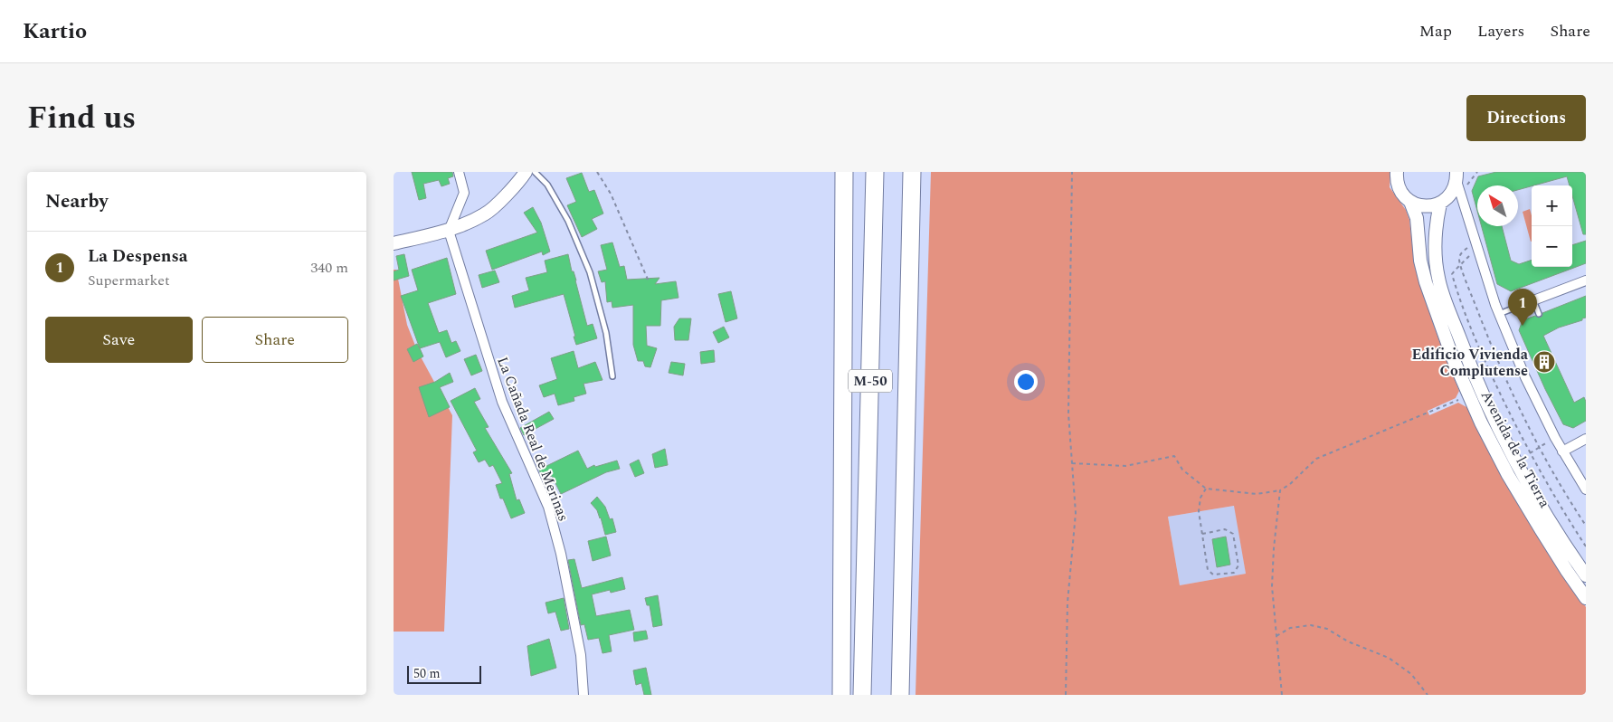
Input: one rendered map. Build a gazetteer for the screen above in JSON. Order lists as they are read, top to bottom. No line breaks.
{"streets":{"highway":["M-50"],"street":["La Cañada Real de Merinas","Avenida de la Tierra"]},"places":{"building":["Edificio Vivienda Complutense"]},"scale_bar":"50 m","north":"top left","page":{"header":"Kartio","nav":["Map","Layers","Share"],"title":"Find us","buttons":["Directions",["Save","Share"]],"heading":"Nearby","map_buttons":["+","−"],"list":[{"mark":"1","name":"La Despensa","note":"Supermarket","value":"340 m"}],"pins":"1","scale":"50 m"}}
